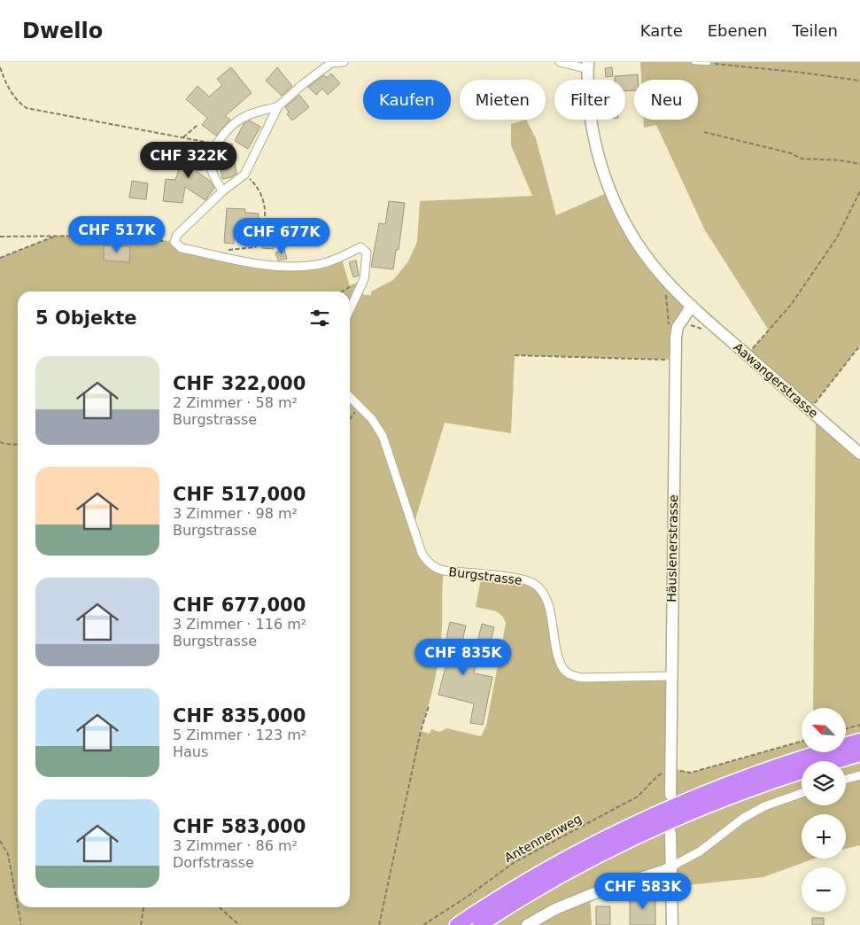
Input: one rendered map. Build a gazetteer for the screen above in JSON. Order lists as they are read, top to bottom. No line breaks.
{"streets":{"street":["Aawangerstrasse","Häuslenerstrasse","Burgstrasse"],"path":["Antennenweg"]},"crossings":[["Aawangerstrasse","Häuslenerstrasse"],["Häuslenerstrasse","Burgstrasse"],["Häuslenerstrasse","Antennenweg"]],"north":"top left","page":{"header":"Dwello","nav":["Karte","Ebenen","Teilen"],"chip":["Kaufen","Mieten","Filter","Neu"],"price":["CHF 322K","CHF 517K","CHF 677K","CHF 835K","CHF 583K"],"heading":"5 Objekte","list":[{"name":"CHF 322,000","note":"2 Zimmer · 58 m² · Burgstrasse"},{"name":"CHF 517,000","note":"3 Zimmer · 98 m² · Burgstrasse"},{"name":"CHF 677,000","note":"3 Zimmer · 116 m² · Burgstrasse"},{"name":"CHF 835,000","note":"5 Zimmer · 123 m² · Haus"},{"name":"CHF 583,000","note":"3 Zimmer · 86 m² · Dorfstrasse"}],"map_buttons":["+","−"]}}
